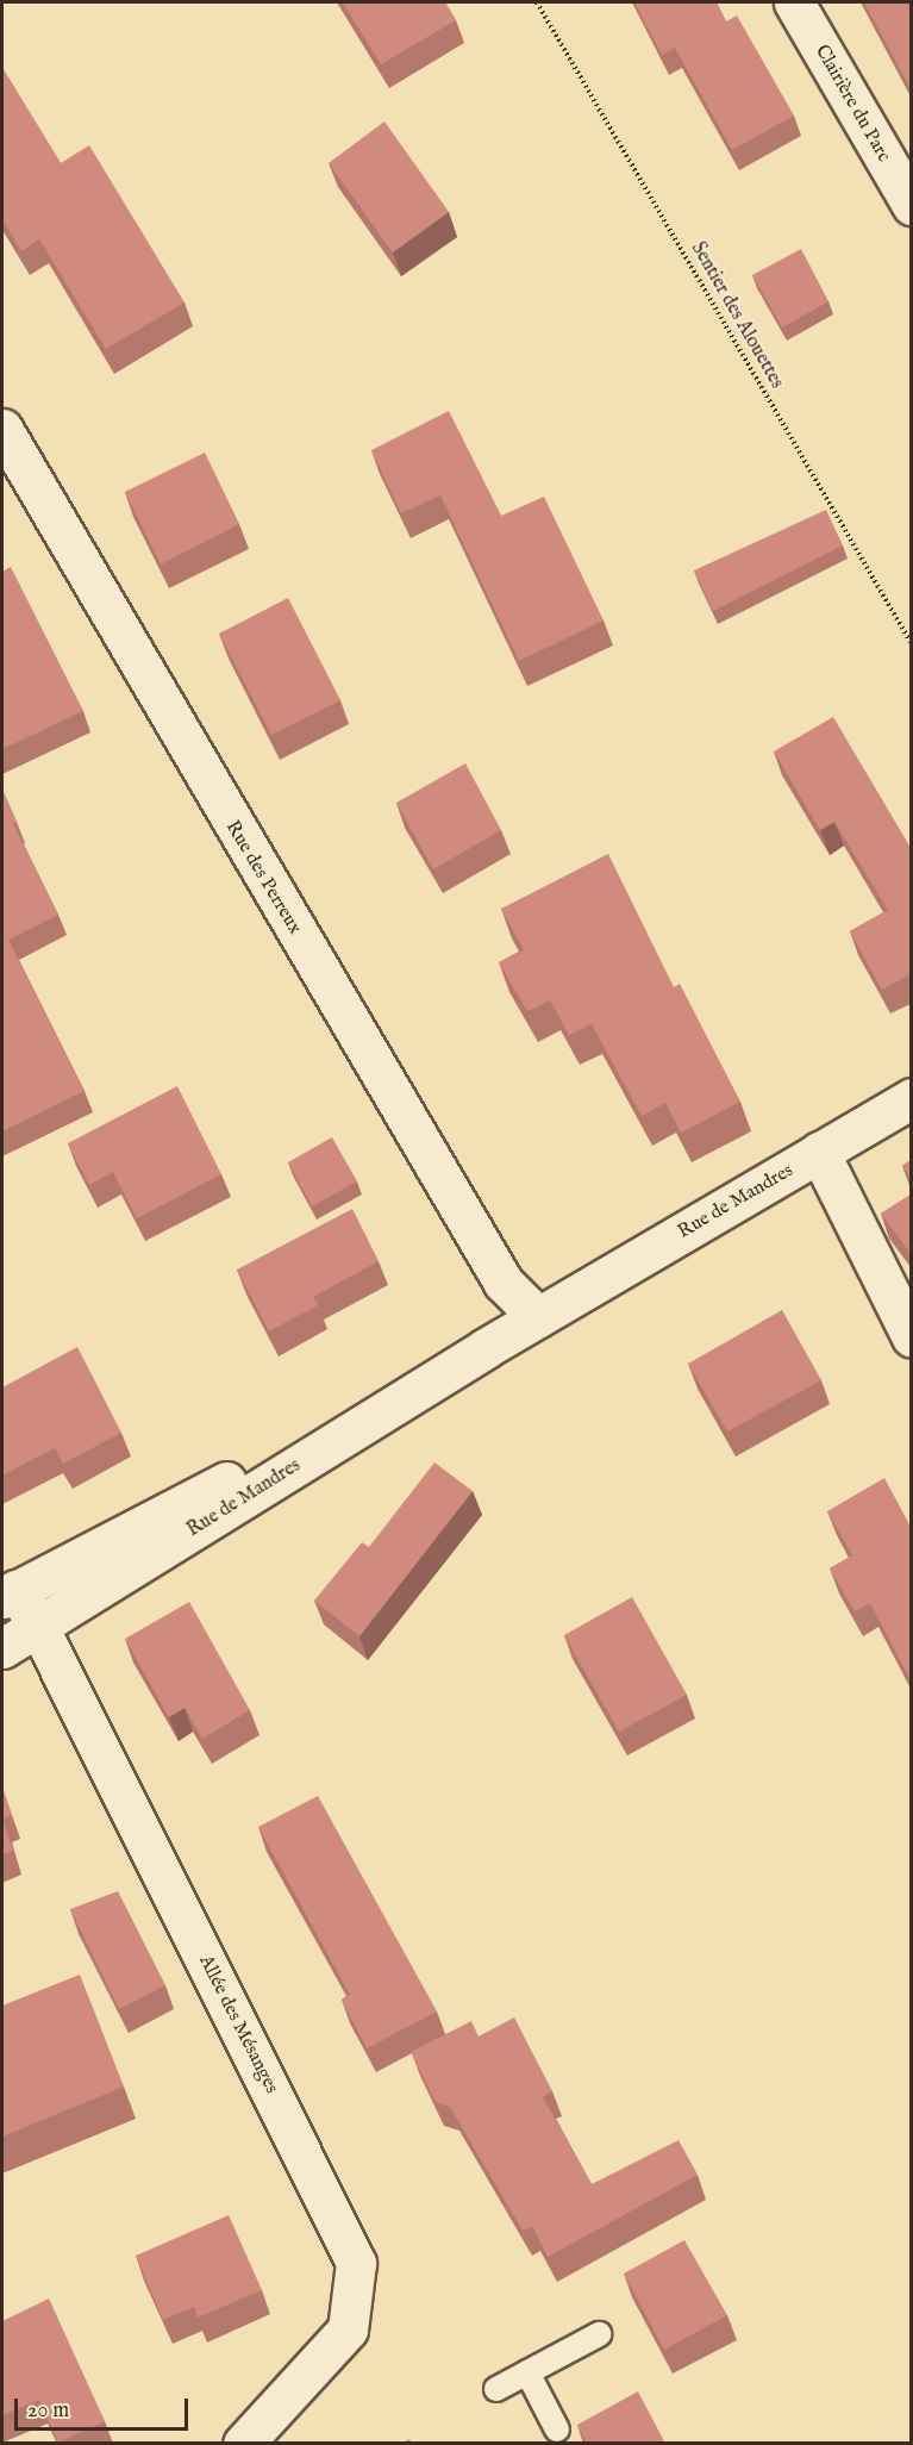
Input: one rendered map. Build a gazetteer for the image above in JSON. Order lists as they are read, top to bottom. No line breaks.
{"streets":{"street":["Clairière du Parc","Rue des Perreux","Rue de Mandres","Allée des Mésanges"],"path":["Sentier des Alouettes"]},"crossings":[["Rue des Perreux","Rue de Mandres"],["Rue de Mandres","Allée des Mésanges"]],"scale_bar":"20 m"}
